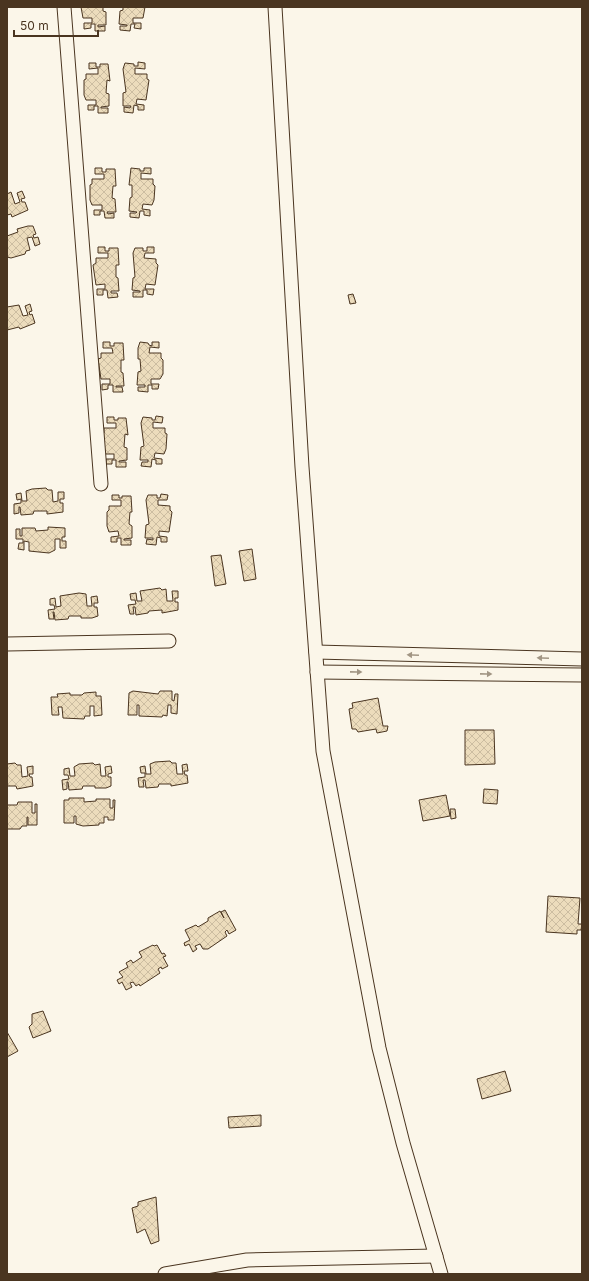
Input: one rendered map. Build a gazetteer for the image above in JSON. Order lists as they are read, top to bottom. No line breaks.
{"scale_bar":"50 m"}
